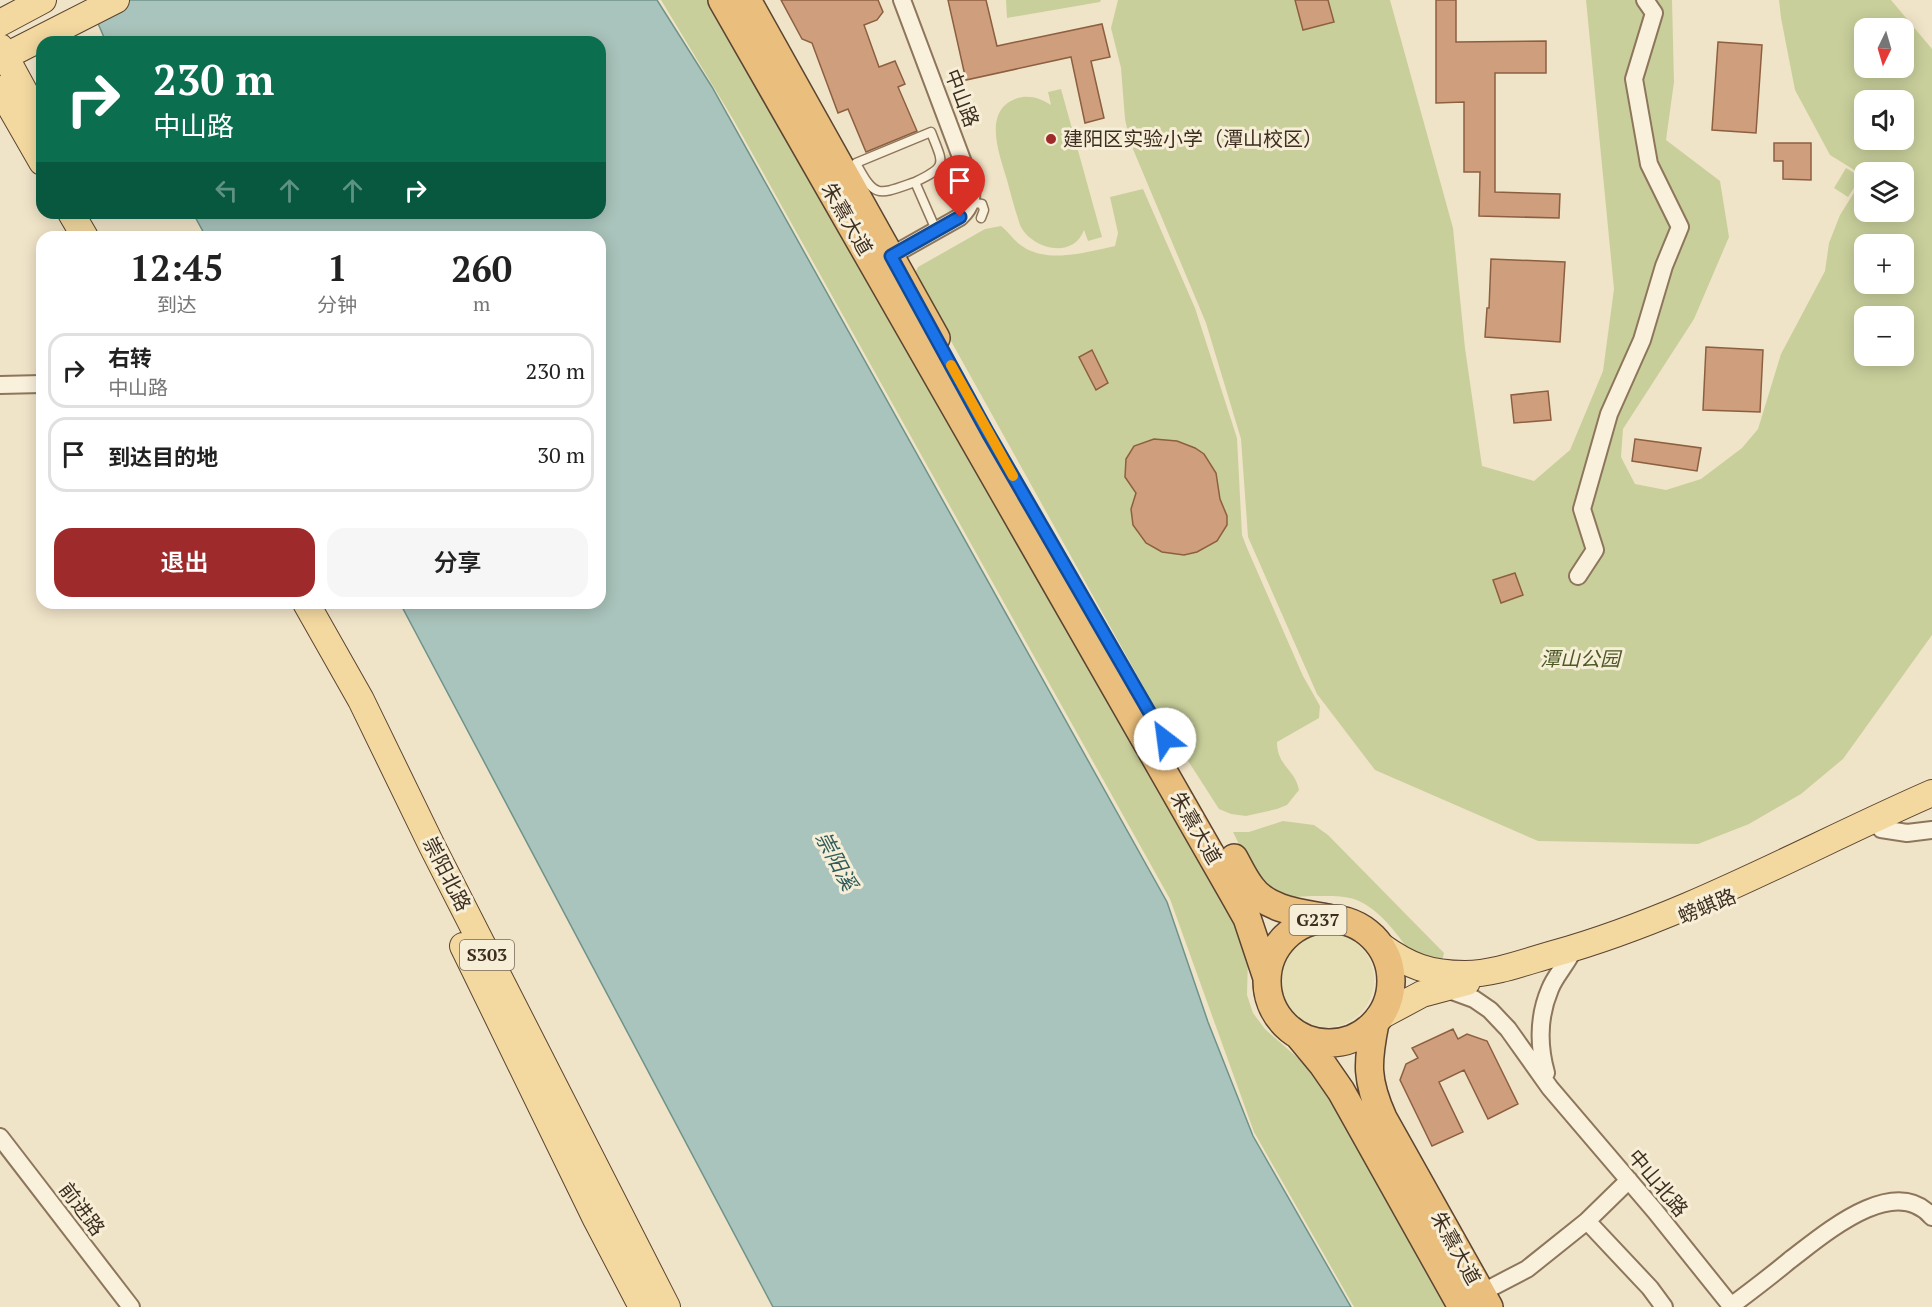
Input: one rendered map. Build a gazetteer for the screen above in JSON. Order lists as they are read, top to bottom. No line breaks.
{"streets":{"highway":["朱熹大道","G237"],"main road":["崇阳北路","螃蜞路","S303"],"street":["中山路","中山北路","前进路"]},"crossings":[["中山路","朱熹大道"],["朱熹大道","G237"]],"water":["崇阳溪"],"parks":["潭山公园"],"places":["建阳区实验小学（潭山校区）"],"north":"bottom","page":{"map_buttons":["+","−"],"turn":["230 m","中山路"],"eta":["12:45","到达","1","分钟","260","m"],"list":[{"name":"右转","note":"中山路","value":"230 m"},{"name":"到达目的地","value":"30 m"}],"buttons":["退出","分享"]}}
